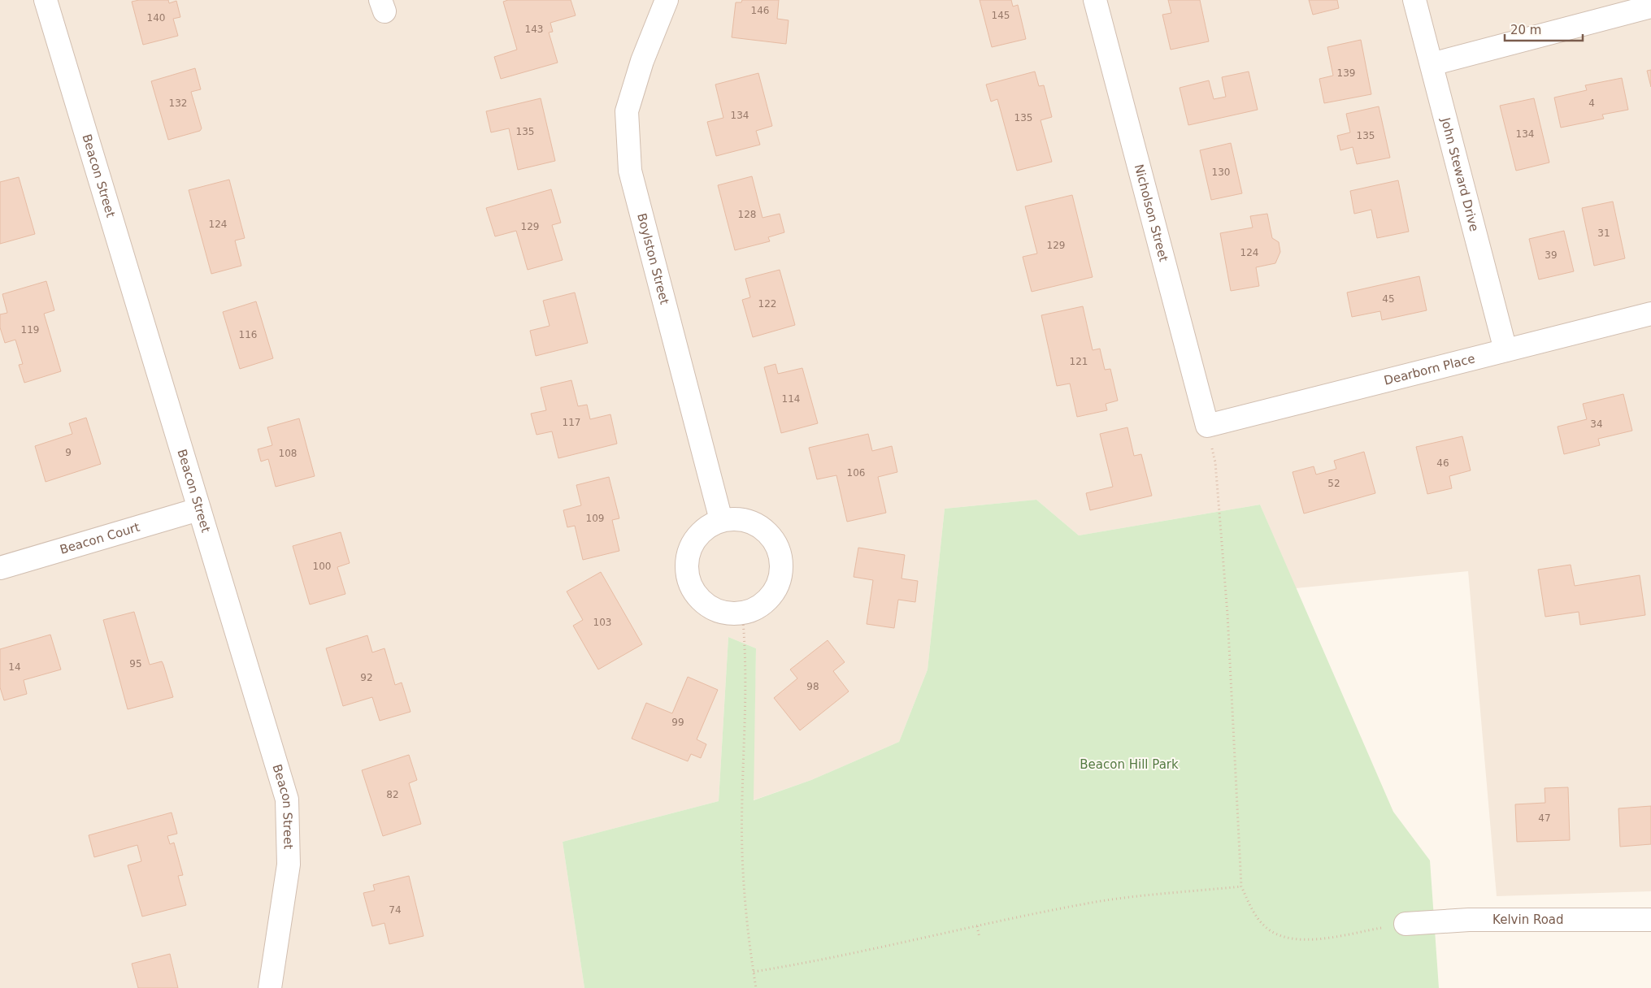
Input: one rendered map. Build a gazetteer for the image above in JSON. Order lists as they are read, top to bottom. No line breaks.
{"streets":{"street":["John Steward Drive","Beacon Street","Nicholson Street","Boylston Street","Dearborn Place","Beacon Court","Kelvin Road"]},"crossings":[["John Steward Drive","Dearborn Place"],["Beacon Street","Beacon Court"],["Nicholson Street","Dearborn Place"]],"parks":["Beacon Hill Park"],"house_numbers":["146","145","140","143","139","132","4","134","135","135","134","135","130","128","124","129","31","129","124","39","45","122","119","116","121","114","117","34","9","108","46","106","52","109","100","103","95","14","92","98","99","82","47","74"],"scale_bar":"20 m"}
